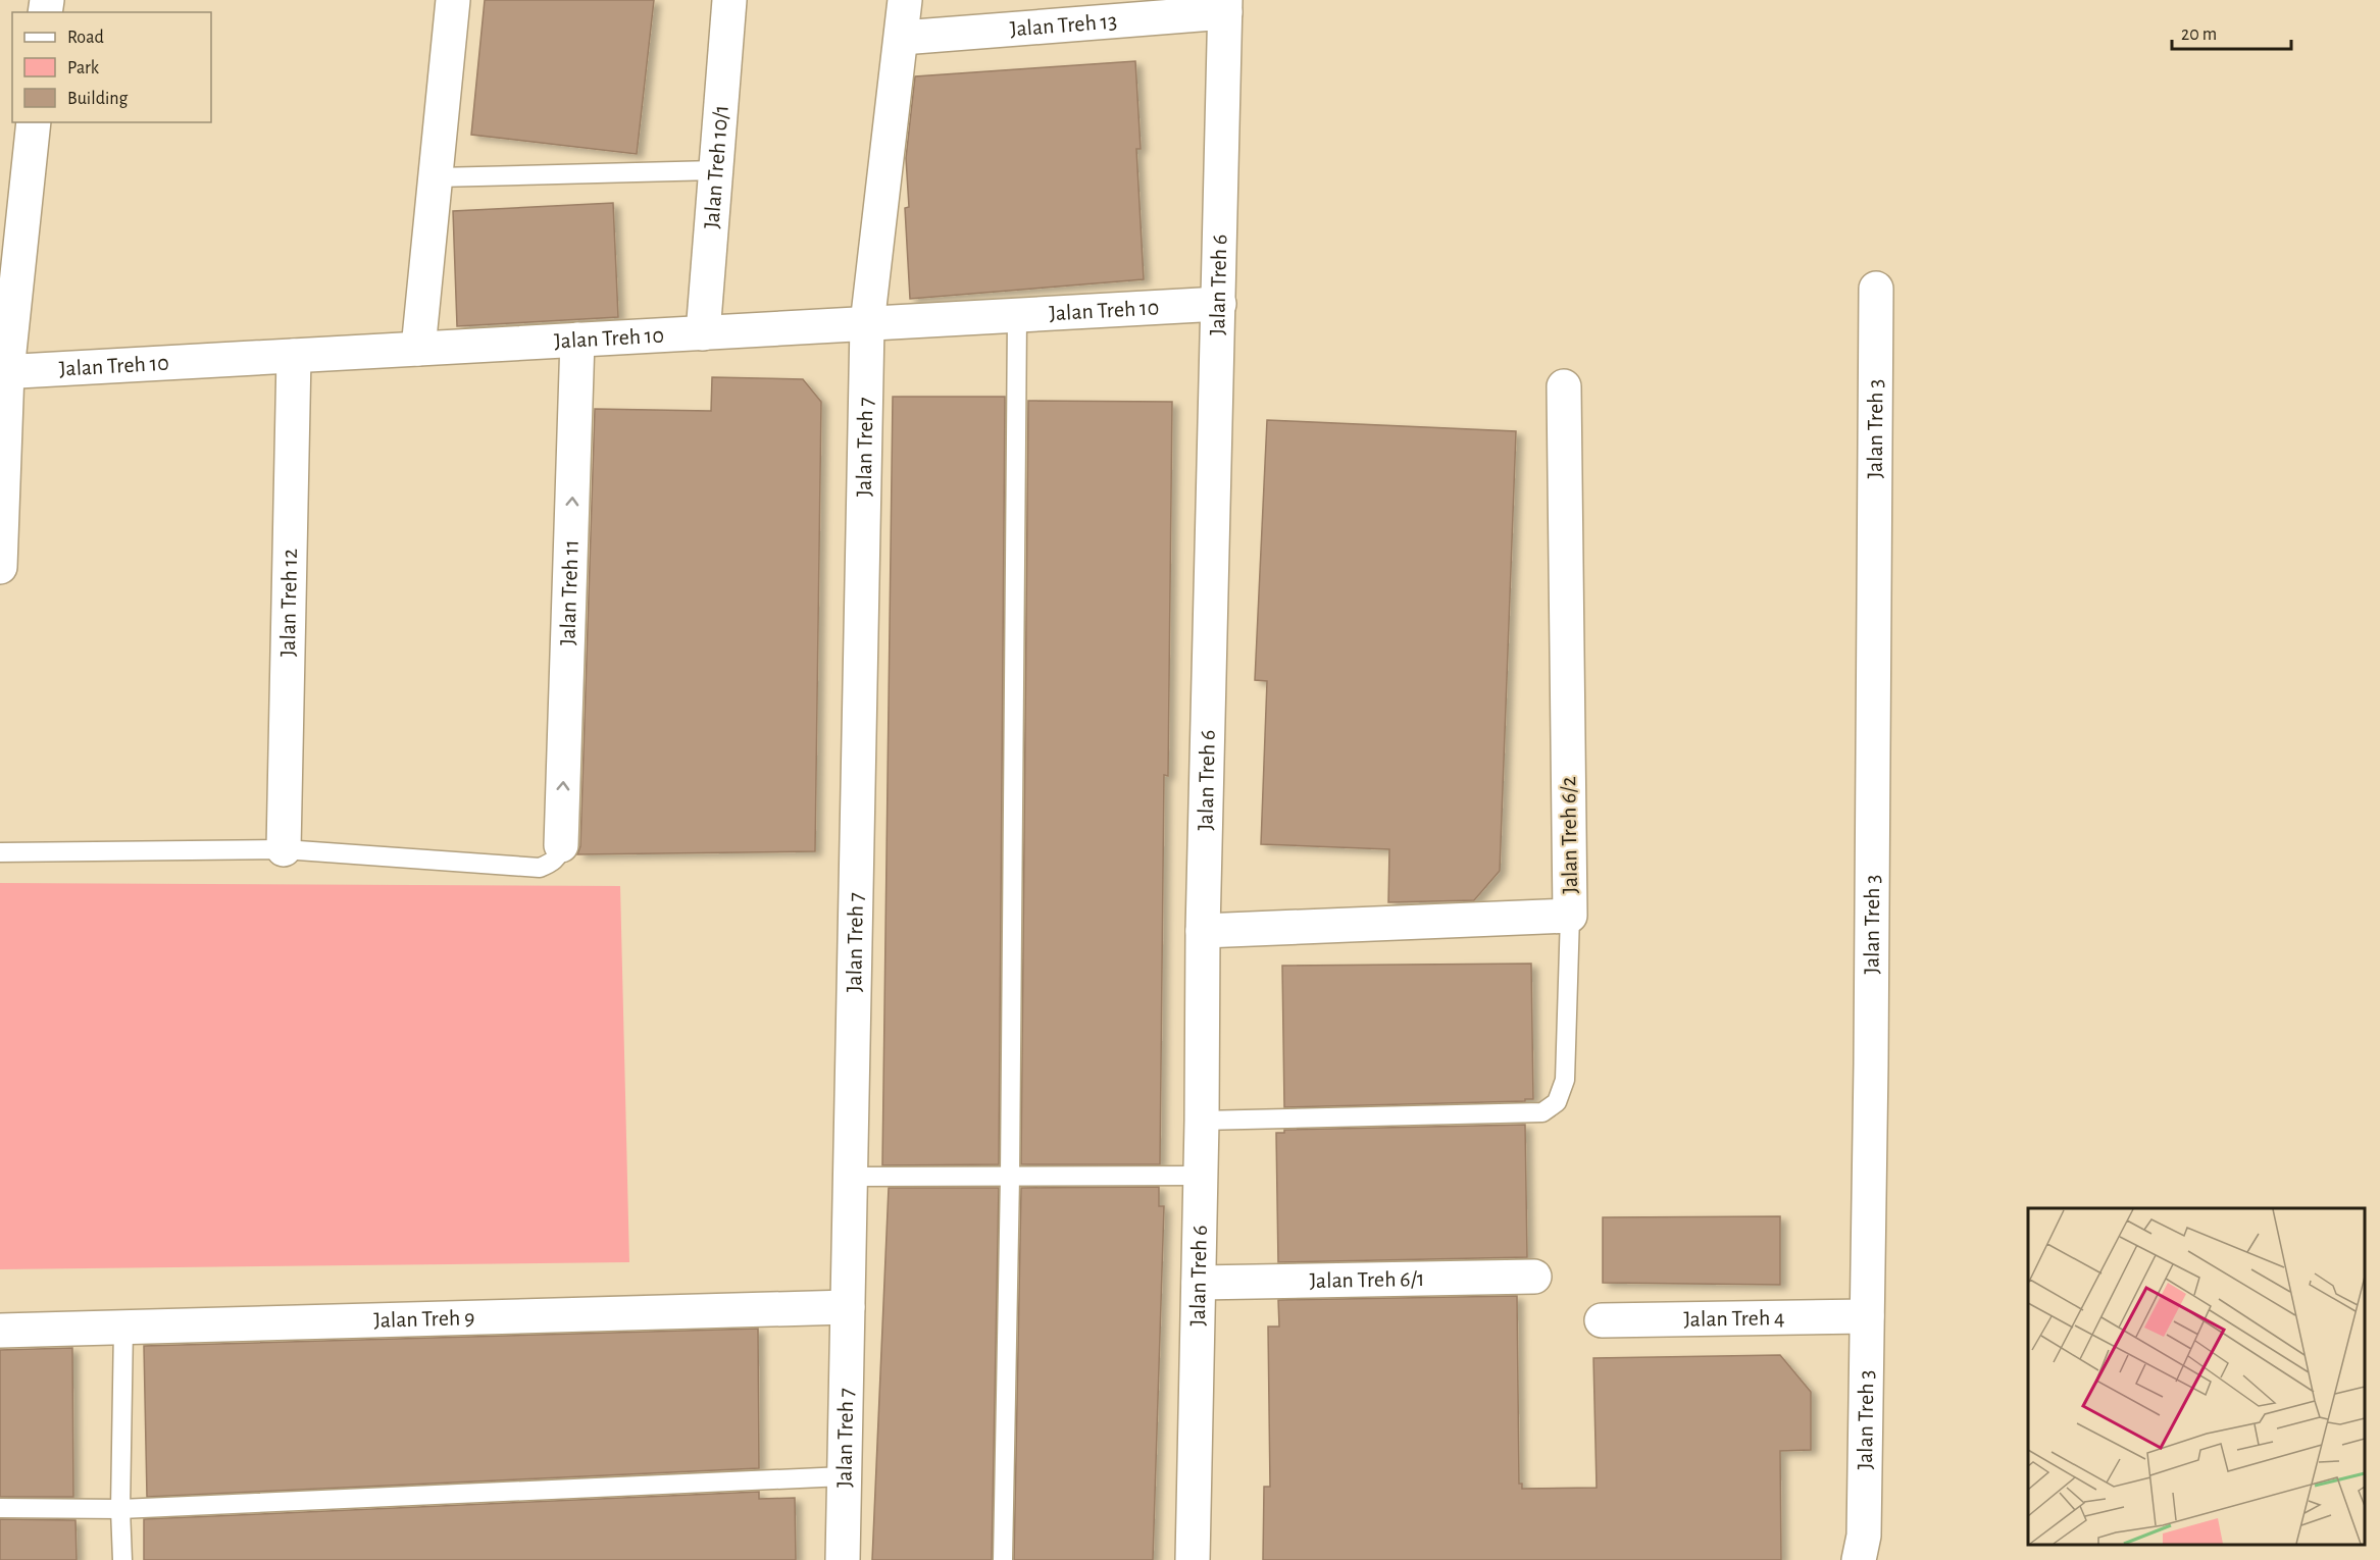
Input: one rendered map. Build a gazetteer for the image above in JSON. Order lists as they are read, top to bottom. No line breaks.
{"streets":{"street":["Jalan Treh 13","Jalan Treh 10/1","Jalan Treh 6","Jalan Treh 10","Jalan Treh 3","Jalan Treh 7","Jalan Treh 11","Jalan Treh 12","Jalan Treh 6/2","Jalan Treh 6/1","Jalan Treh 9","Jalan Treh 4"]},"crossings":[["Jalan Treh 13","Jalan Treh 6"],["Jalan Treh 13","Jalan Treh 7"],["Jalan Treh 10/1","Jalan Treh 10"],["Jalan Treh 6","Jalan Treh 10"],["Jalan Treh 6","Jalan Treh 6/2"],["Jalan Treh 6","Jalan Treh 6/1"],["Jalan Treh 10","Jalan Treh 7"],["Jalan Treh 10","Jalan Treh 11"],["Jalan Treh 10","Jalan Treh 12"],["Jalan Treh 3","Jalan Treh 4"],["Jalan Treh 7","Jalan Treh 9"]],"one_way":["Jalan Treh 11"],"legend":["Road","Park","Building"],"scale_bar":"20 m"}
